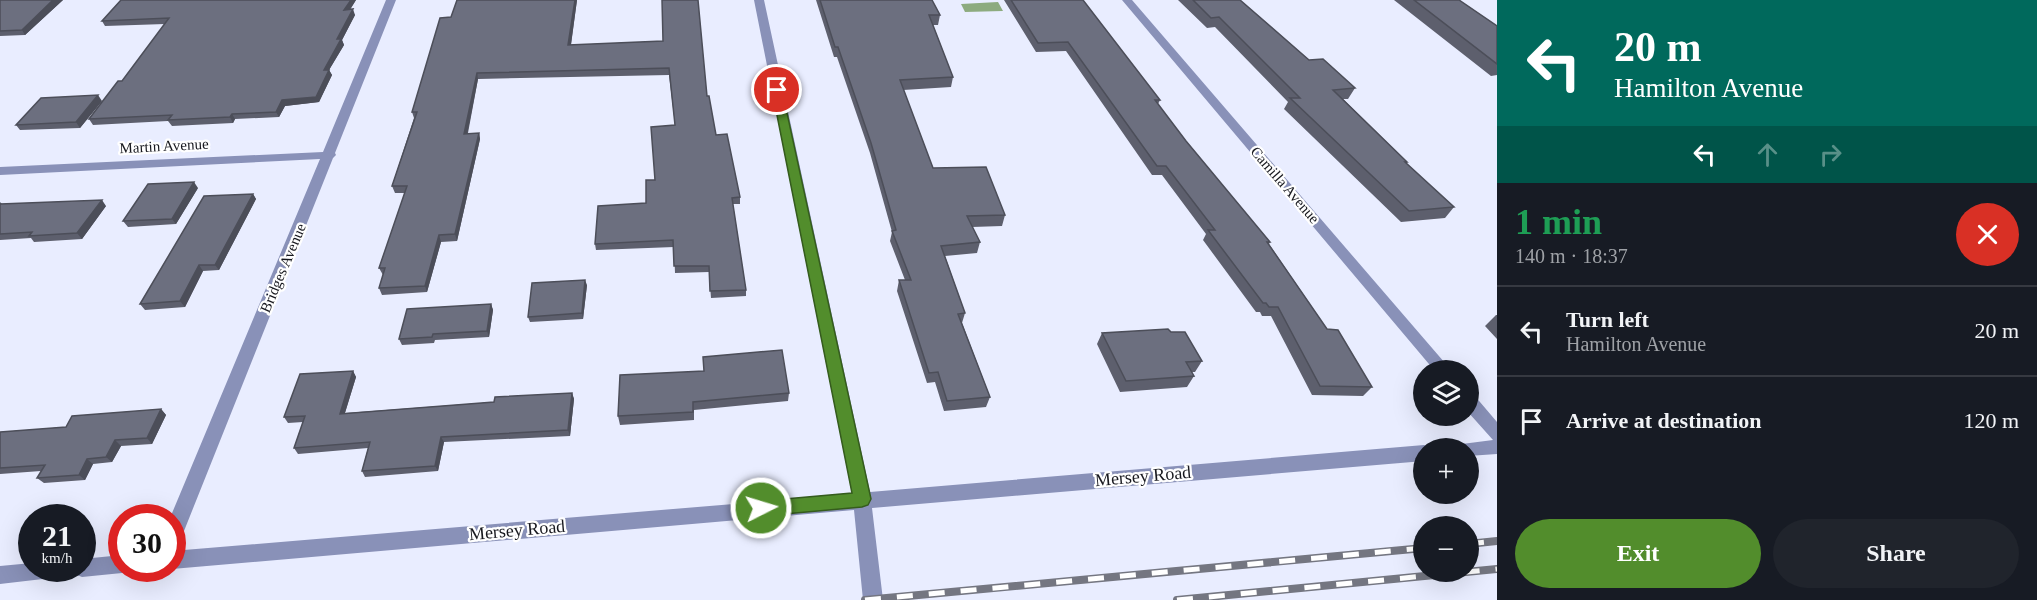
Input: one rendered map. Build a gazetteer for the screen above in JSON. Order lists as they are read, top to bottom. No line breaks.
{"streets":{"street":["Martin Avenue","Camilla Avenue","Bridges Avenue","Mersey Road"]},"crossings":[["Martin Avenue","Bridges Avenue"]],"page":{"turn":["20 m","Hamilton Avenue"],"heading":["1 min","140 m · 18:37"],"list":[{"name":"Turn left","note":"Hamilton Avenue","value":"20 m"},{"name":"Arrive at destination","value":"120 m"}],"map_buttons":["+","−"],"speed":"21 km/h","limit":"30","buttons":["Exit","Share"]}}
